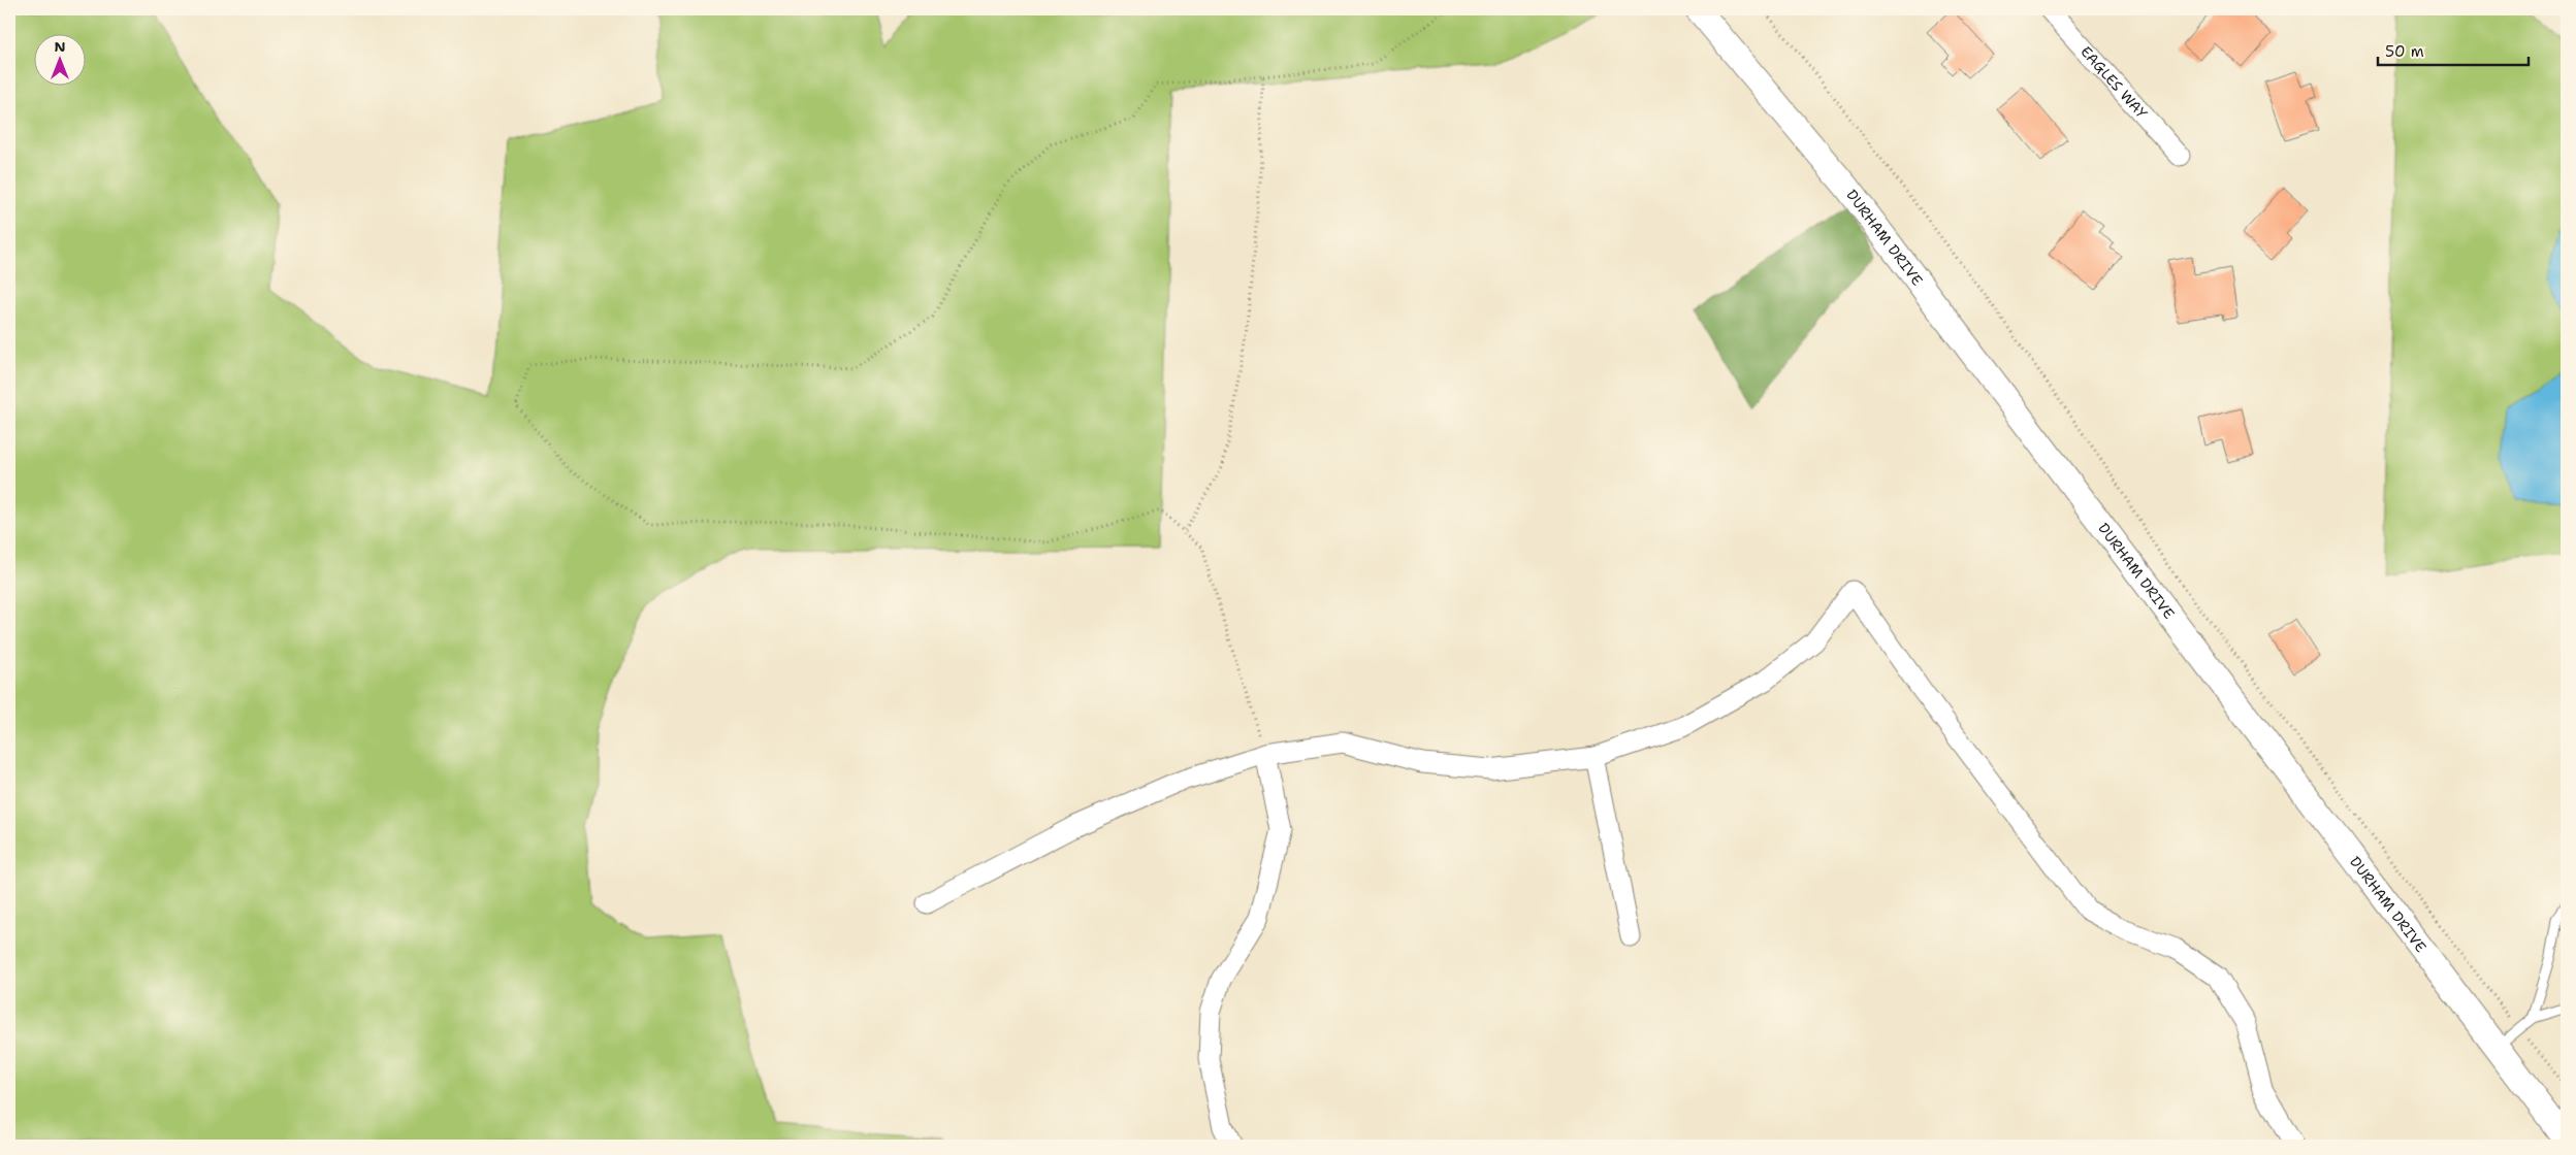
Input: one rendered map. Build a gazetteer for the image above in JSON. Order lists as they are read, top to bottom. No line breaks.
{"streets":{"street":["EAGLES WAY","DURHAM DRIVE"]},"scale_bar":"50 m","north":"top"}
